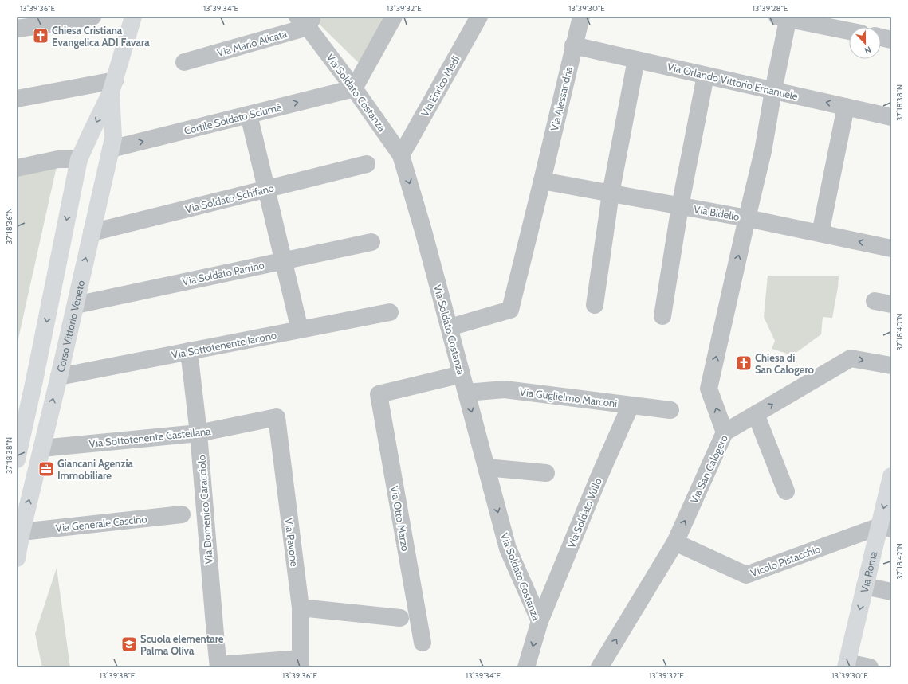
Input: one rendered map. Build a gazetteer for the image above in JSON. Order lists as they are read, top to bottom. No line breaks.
{"streets":{"main road":["Corso Vittorio Veneto","Via Roma"],"street":["Via Mario Alicata","Via Orlando Vittorio Emanuele","Via Enrico Medi","Via Soldato Costanza","Via Alessandria","Cortile Soldato Sciumè","Via Soldato Schifano","Via Bidello","Via Soldato Parrino","Via Sottotenente Iacono","Via Guglielmo Marconi","Via Sottotenente Castellana","Via San Calogero","Via Domenico Caracciolo","Via Soldato Vullo","Via Otto Marzo","Via Generale Cascino","Via Pavone","Vicolo Pistacchio"]},"crossings":[["Via Mario Alicata","Via Soldato Costanza"],["Via Orlando Vittorio Emanuele","Via Alessandria"],["Via Enrico Medi","Via Soldato Costanza"],["Via Soldato Costanza","Via Alessandria"],["Via Soldato Costanza","Cortile Soldato Sciumè"],["Via Soldato Costanza","Via Guglielmo Marconi"],["Via Soldato Costanza","Via Soldato Vullo"],["Via Soldato Costanza","Via Otto Marzo"],["Via Alessandria","Via Bidello"],["Cortile Soldato Sciumè","Corso Vittorio Veneto"],["Via Soldato Schifano","Corso Vittorio Veneto"],["Via Soldato Parrino","Corso Vittorio Veneto"],["Corso Vittorio Veneto","Via Sottotenente Iacono"],["Corso Vittorio Veneto","Via Sottotenente Castellana"],["Corso Vittorio Veneto","Via Generale Cascino"],["Via Sottotenente Iacono","Via Domenico Caracciolo"],["Via Guglielmo Marconi","Via Soldato Vullo"],["Via Sottotenente Castellana","Via Domenico Caracciolo"],["Via Sottotenente Castellana","Via Pavone"],["Via San Calogero","Vicolo Pistacchio"],["Vicolo Pistacchio","Via Roma"]],"one_way":["Cortile Soldato Sciumè","Via San Calogero","Via Roma"],"places":{"church":["Chiesa Cristiana Evangelica ADI Favara","Chiesa di San Calogero"],"office":["Giancani Agenzia Immobiliare"],"school or university":["Scuola elementare Palma Oliva"]},"north":"bottom","coordinates":["13°39'36\"E","13°39'34\"E","13°39'32\"E","13°39'30\"E","13°39'28\"E","37°18'38\"N","37°18'36\"N","37°18'40\"N","37°18'42\"N","13°39'38\"E"]}
